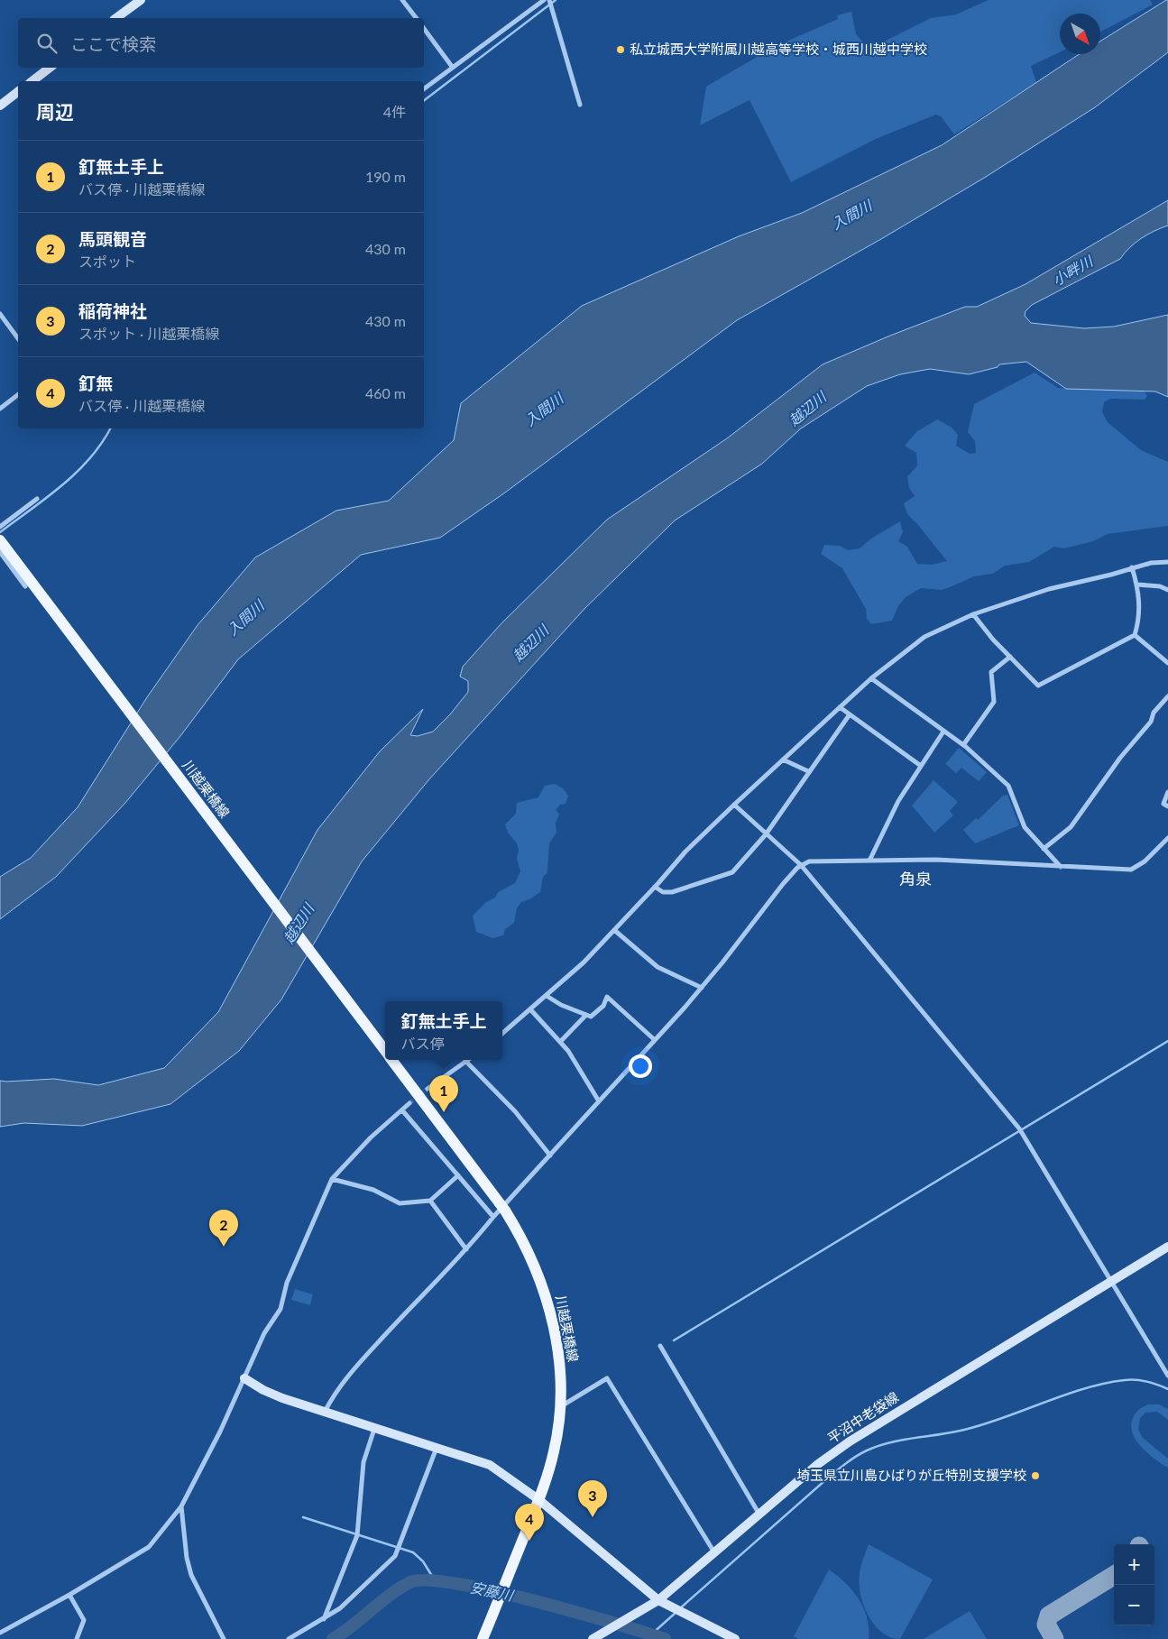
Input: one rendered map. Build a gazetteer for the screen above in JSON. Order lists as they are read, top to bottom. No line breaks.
{"streets":{"main road":["川越栗橋線","平沼中老袋線"]},"districts":["角泉"],"water":["入間川","小畔川","越辺川","安藤川"],"places":["私立城西大学附属川越高等学校・城西川越中学校","埼玉県立川島ひばりが丘特別支援学校"],"north":"bottom right","page":{"search":"ここで検索","heading":["周辺","4件"],"list":[{"mark":"1","name":"釘無土手上","note":"バス停 · 川越栗橋線","value":"190 m"},{"mark":"2","name":"馬頭観音","note":"スポット","value":"430 m"},{"mark":"3","name":"稲荷神社","note":"スポット · 川越栗橋線","value":"430 m"},{"mark":"4","name":"釘無","note":"バス停 · 川越栗橋線","value":"460 m"}],"popup":["釘無土手上","バス停"],"pins":["1","2","3","4"],"map_buttons":["+","−"]}}
